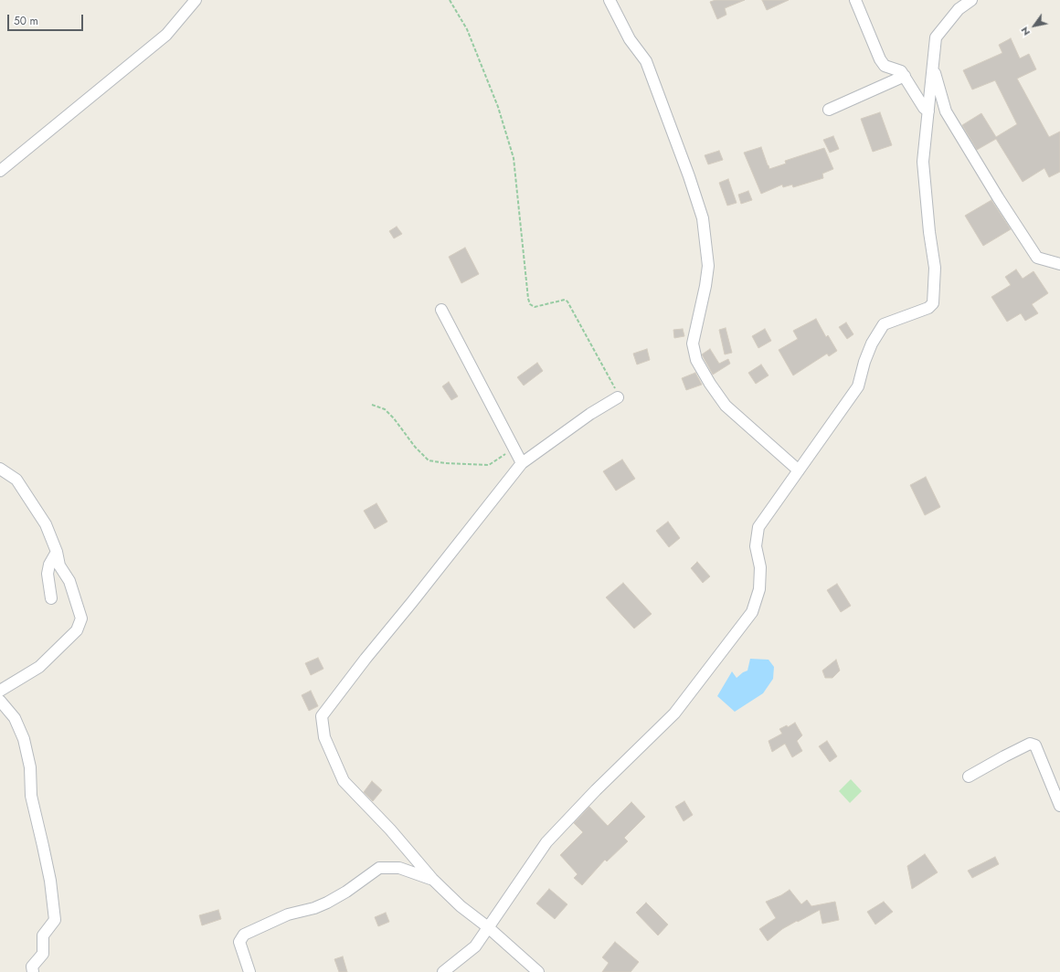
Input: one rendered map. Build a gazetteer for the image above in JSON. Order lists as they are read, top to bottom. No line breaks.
{"scale_bar":"50 m","north":"bottom left"}
